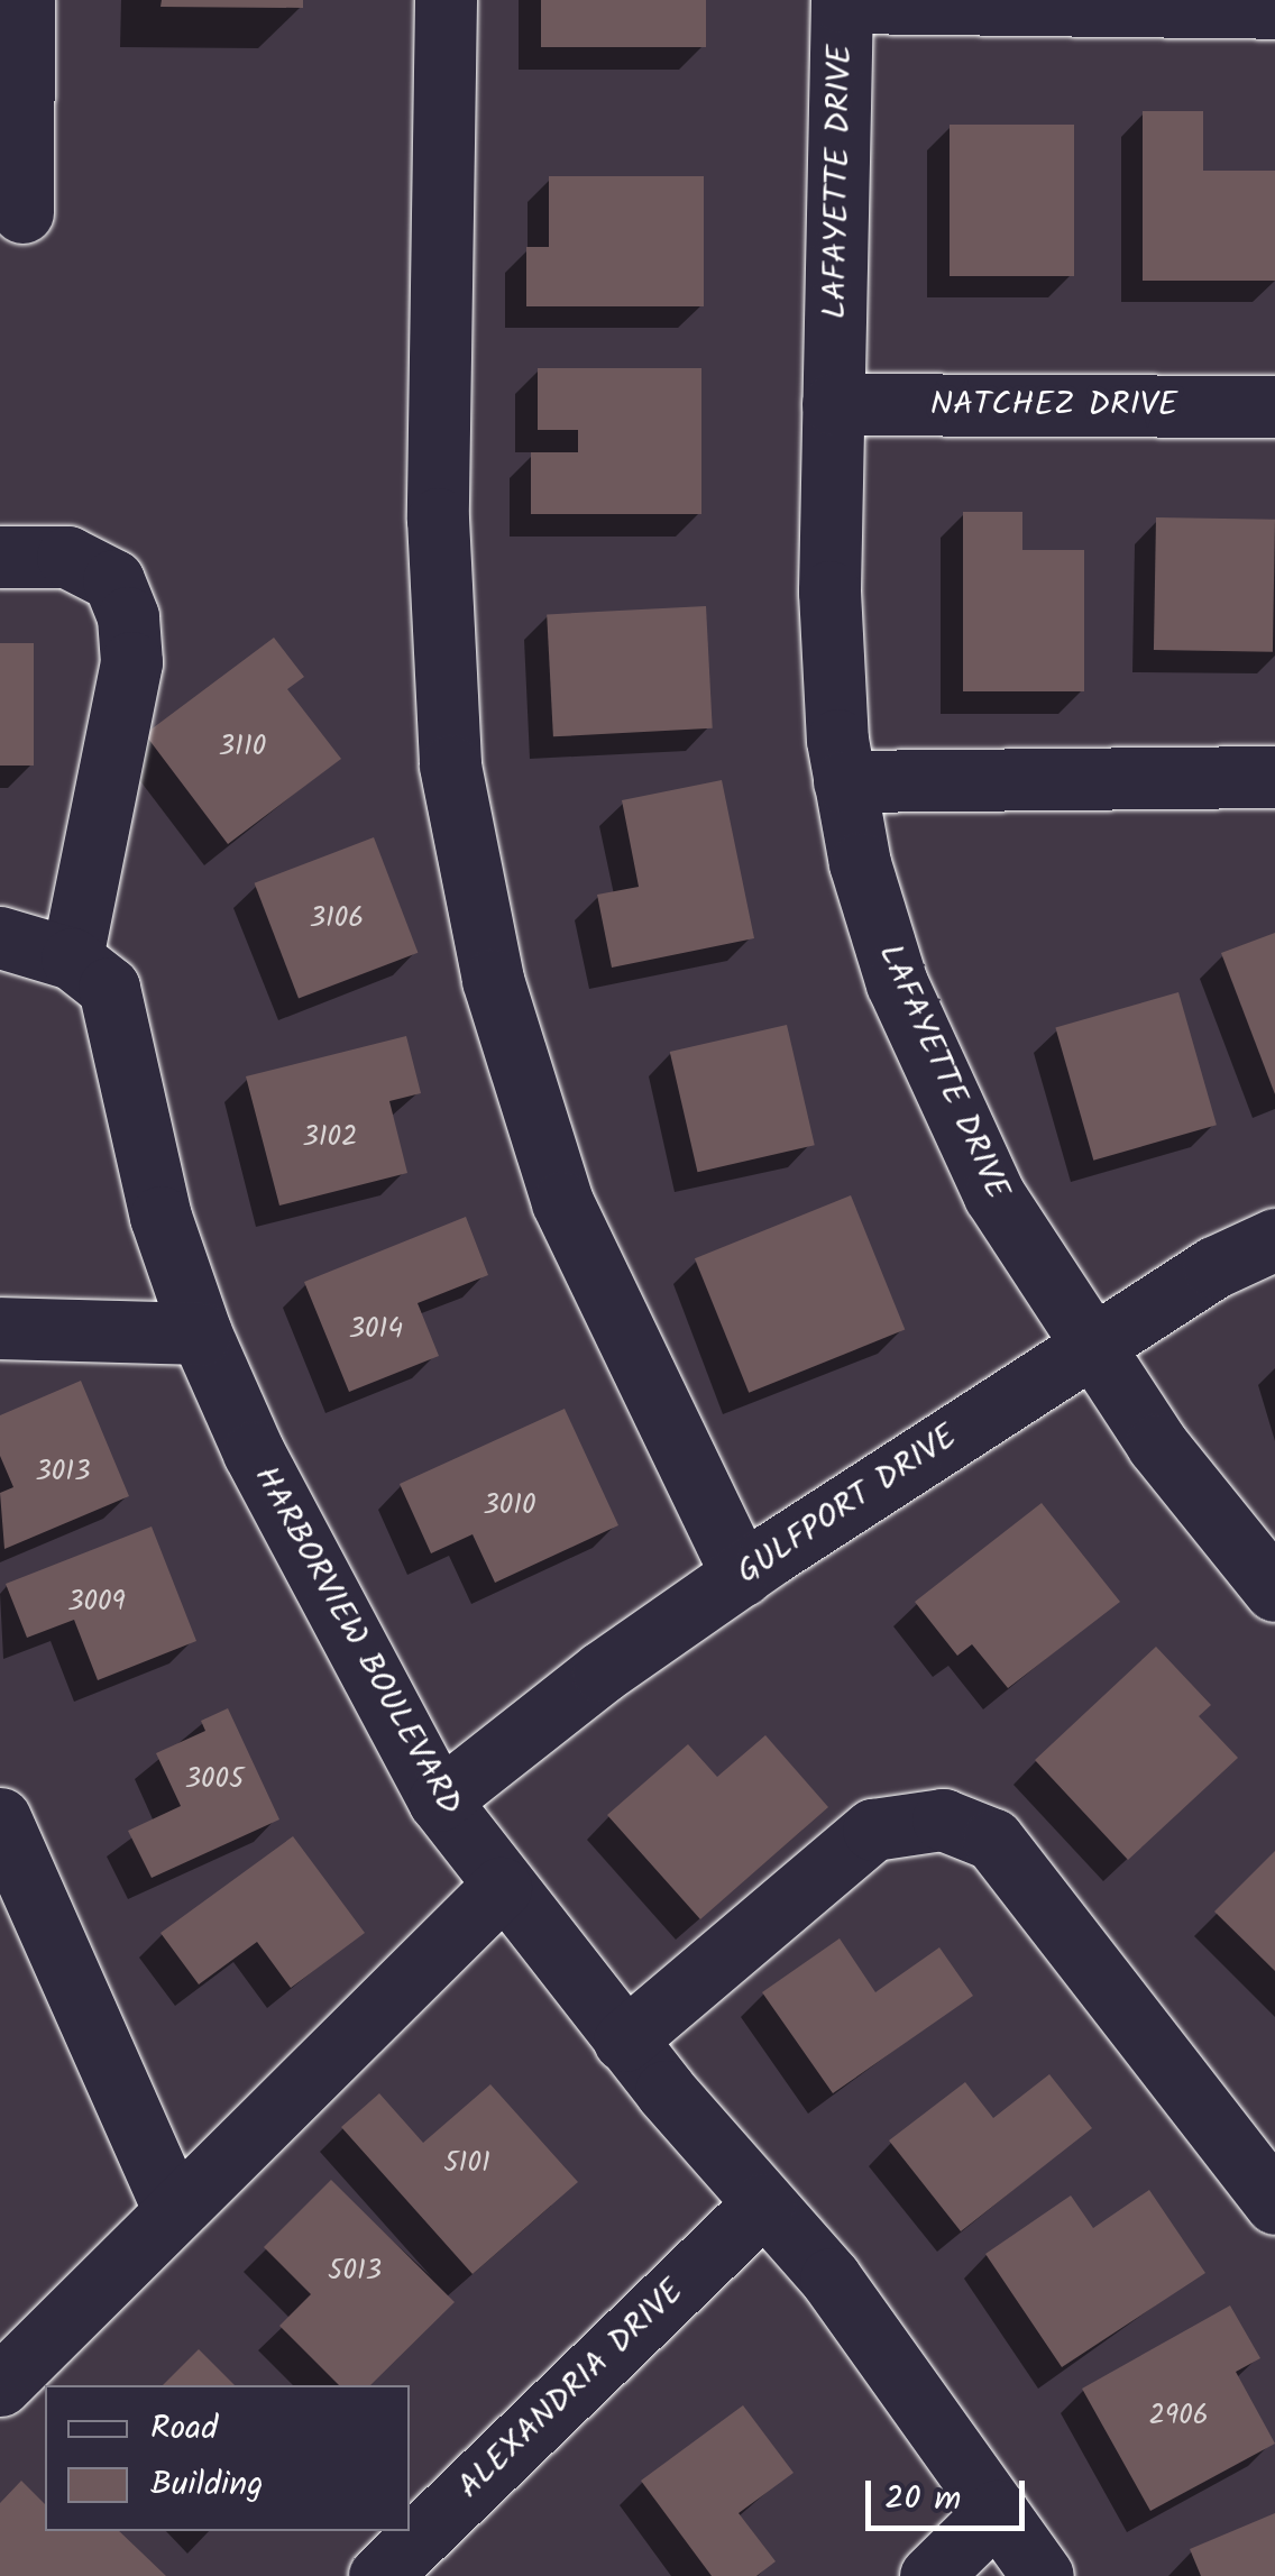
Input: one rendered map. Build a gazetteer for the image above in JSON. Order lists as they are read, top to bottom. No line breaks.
{"streets":{"street":["LAFAYETTE DRIVE","NATCHEZ DRIVE","GULFPORT DRIVE","HARBORVIEW BOULEVARD","ALEXANDRIA DRIVE"]},"crossings":[["LAFAYETTE DRIVE","NATCHEZ DRIVE"],["LAFAYETTE DRIVE","GULFPORT DRIVE"],["GULFPORT DRIVE","HARBORVIEW BOULEVARD"],["HARBORVIEW BOULEVARD","ALEXANDRIA DRIVE"]],"house_numbers":["3110","3106","3102","3014","3013","3010","3009","3005","5101","5013","2906"],"legend":["Road","Building"],"scale_bar":"20 m"}
